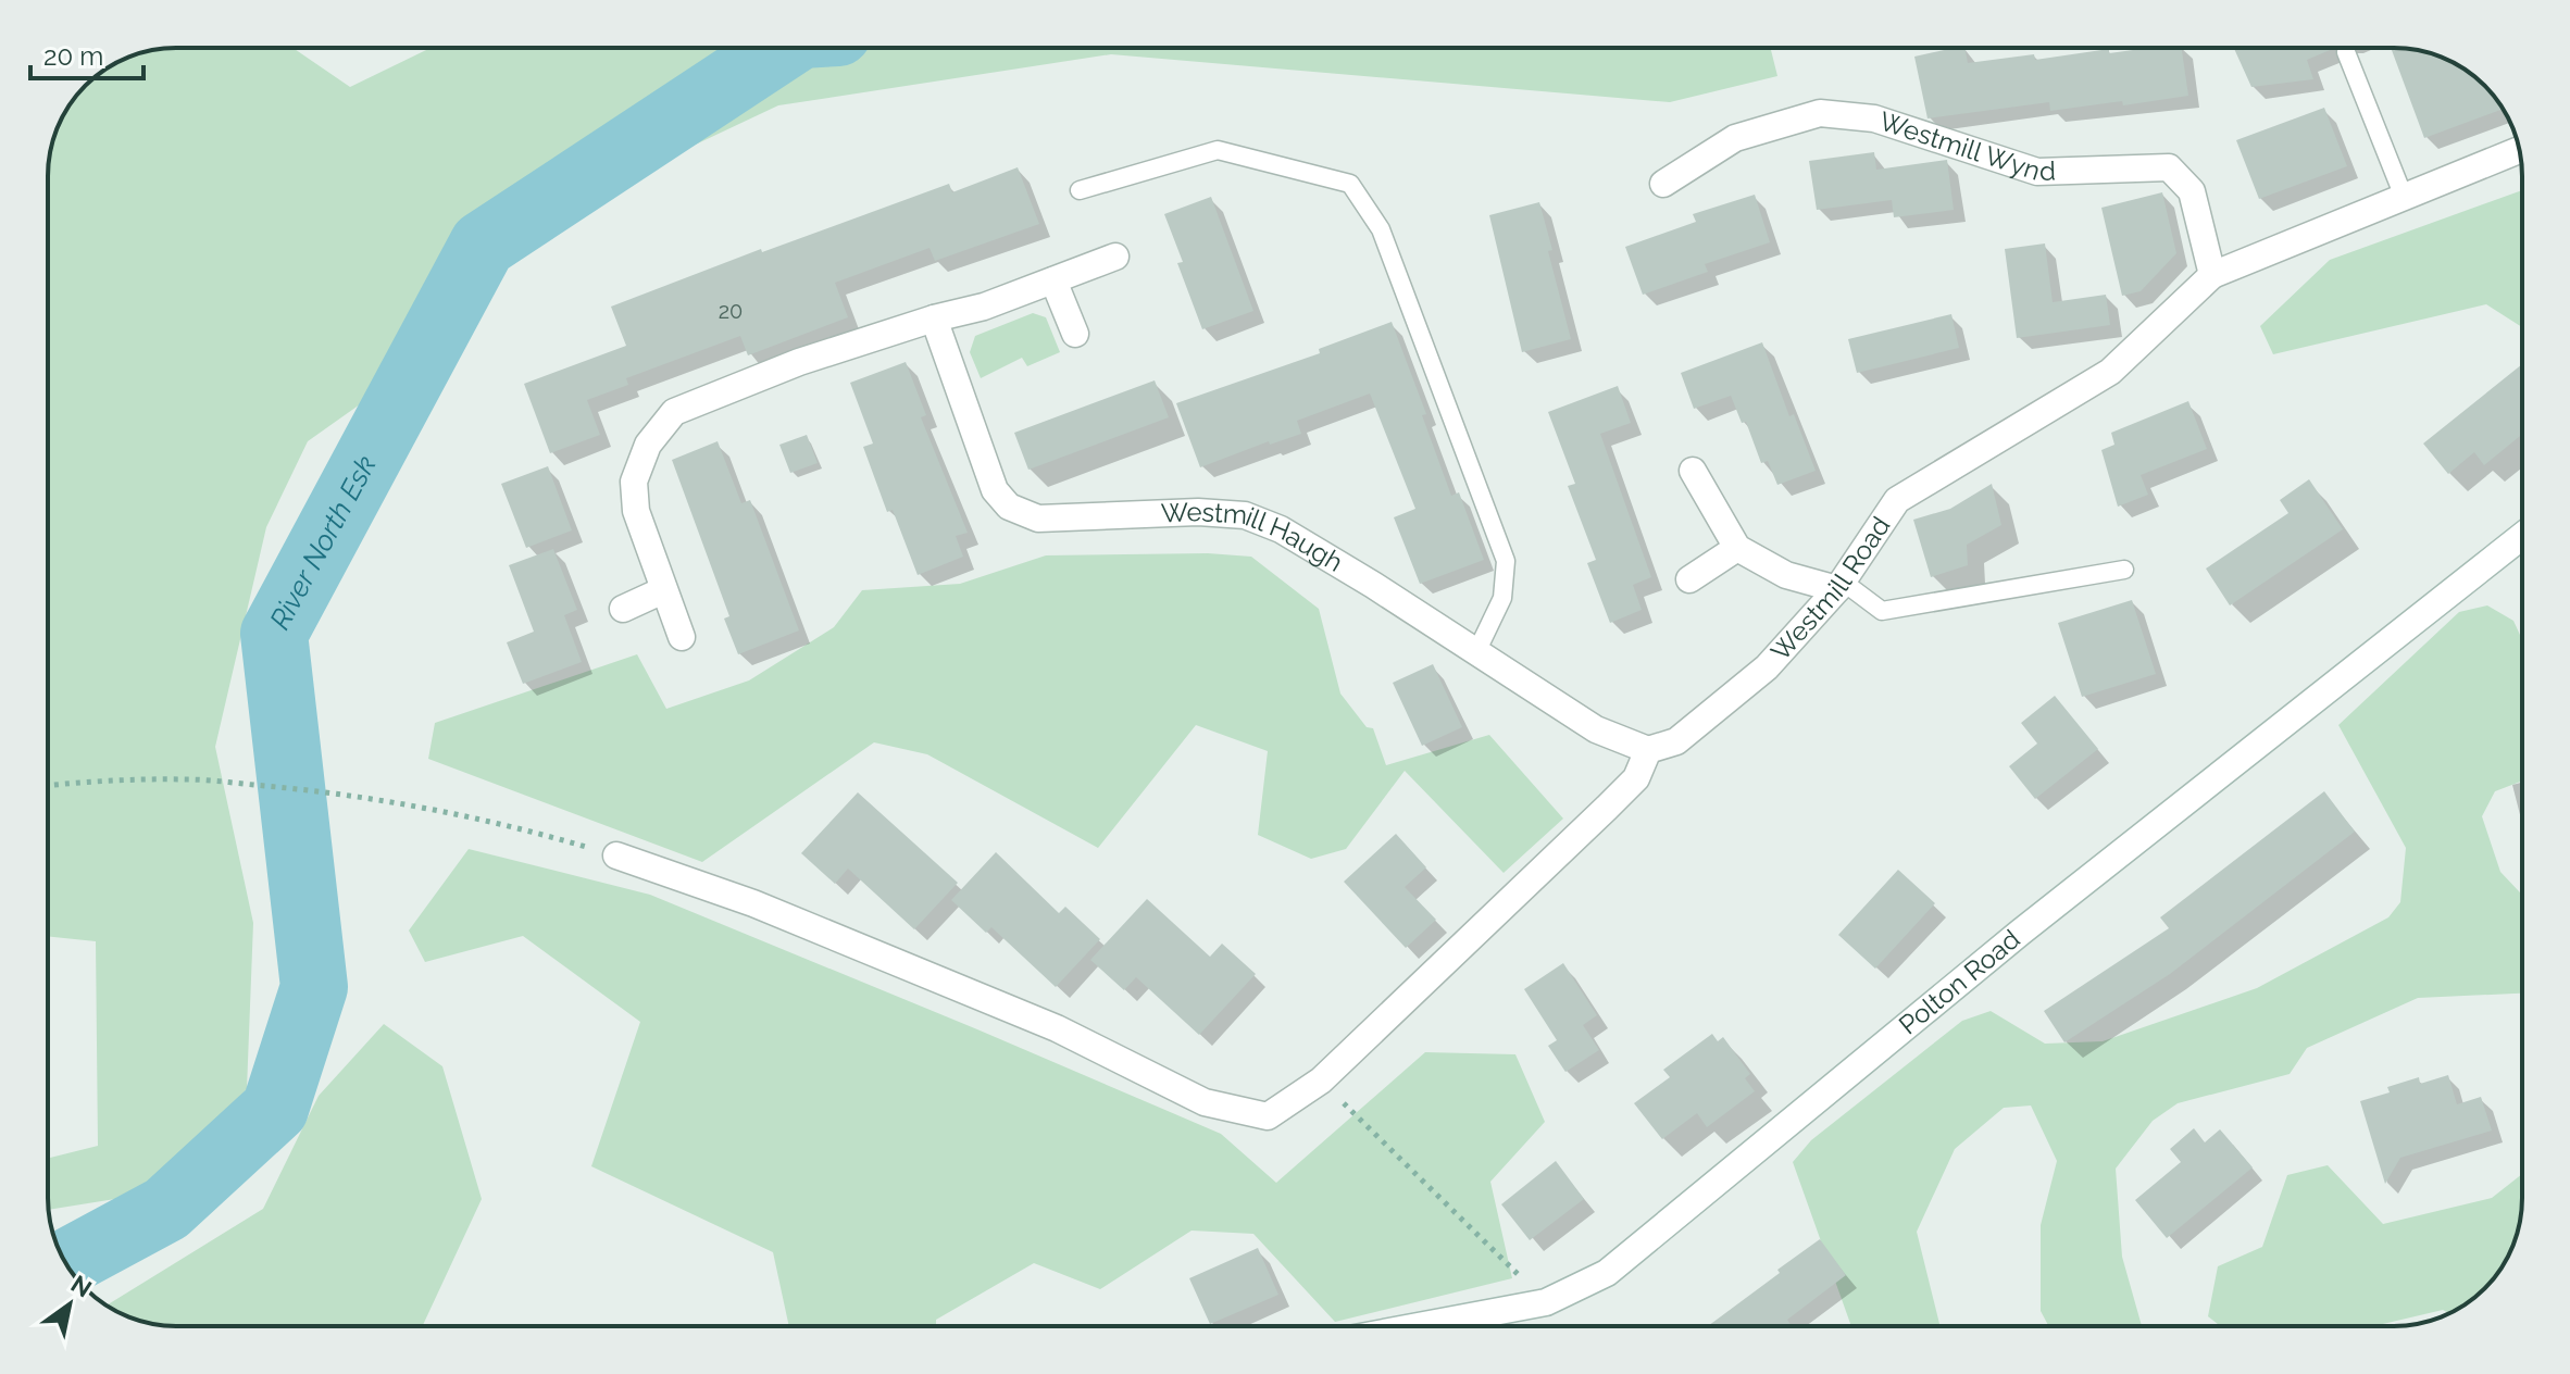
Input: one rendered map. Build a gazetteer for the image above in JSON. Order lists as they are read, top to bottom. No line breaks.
{"streets":{"street":["Westmill Wynd","Westmill Haugh","Westmill Road","Polton Road"]},"crossings":[["Westmill Wynd","Westmill Road"],["Westmill Haugh","Westmill Road"]],"water":["River North Esk"],"house_numbers":["20"],"scale_bar":"20 m","north":"top right"}
